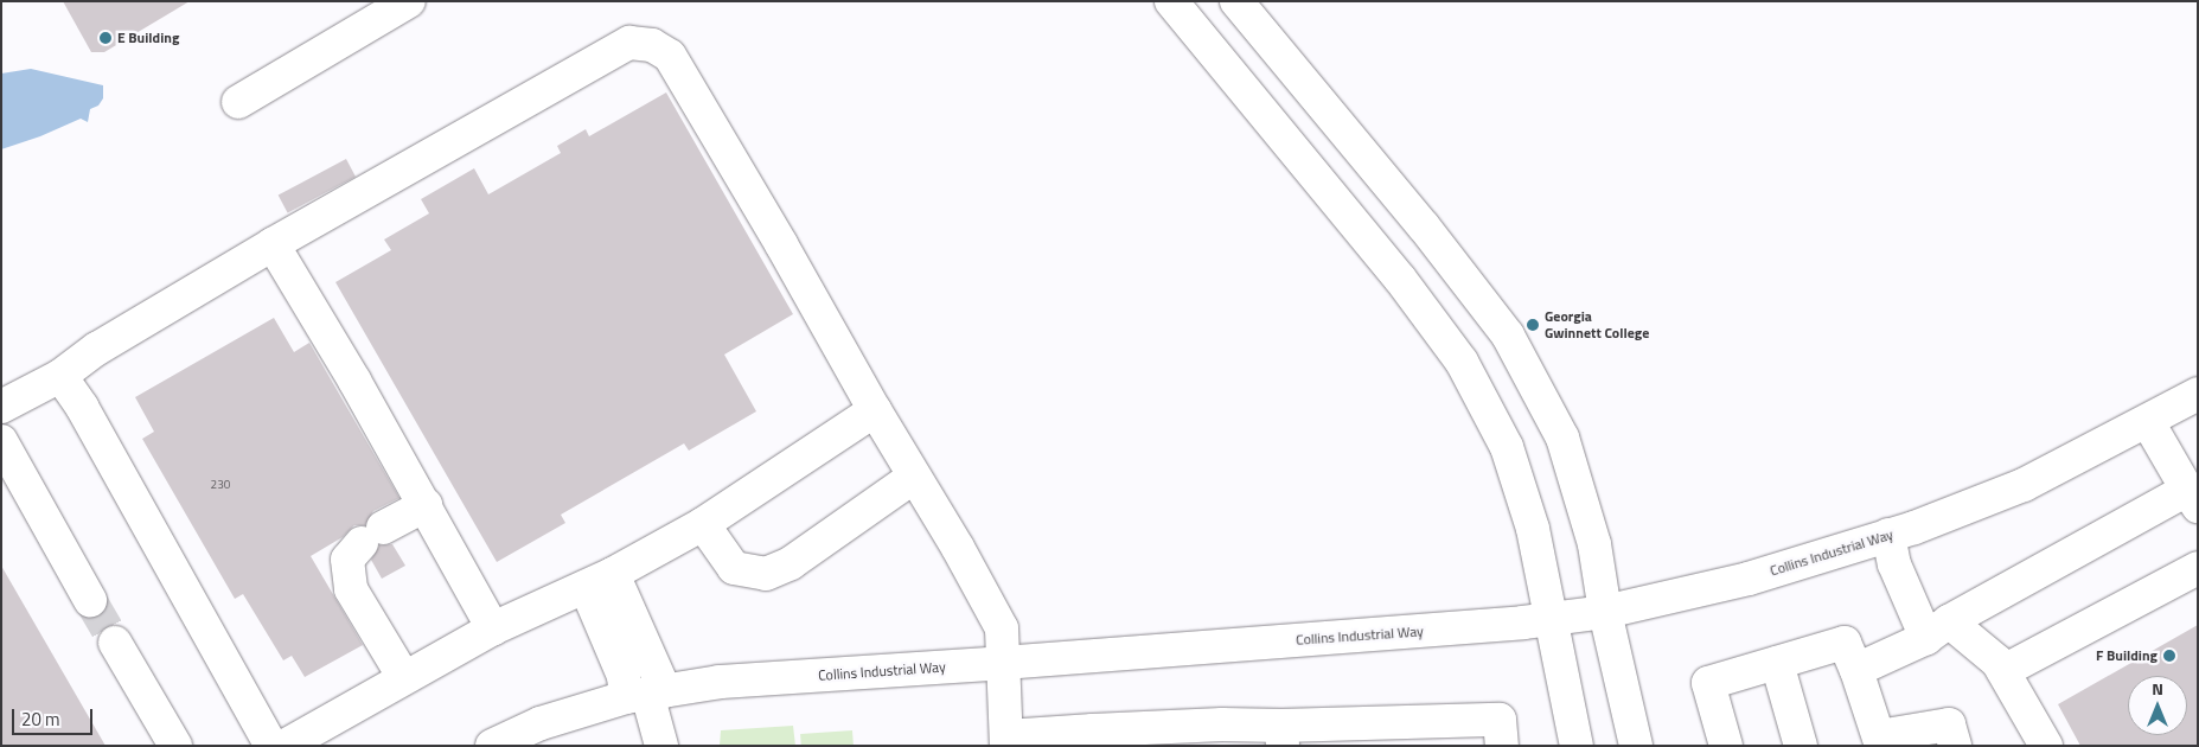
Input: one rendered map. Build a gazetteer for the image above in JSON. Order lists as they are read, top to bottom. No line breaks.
{"streets":{"street":["Collins Industrial Way"]},"places":["E Building","Georgia Gwinnett College","F Building"],"house_numbers":["230"],"scale_bar":"20 m","north":"top"}
